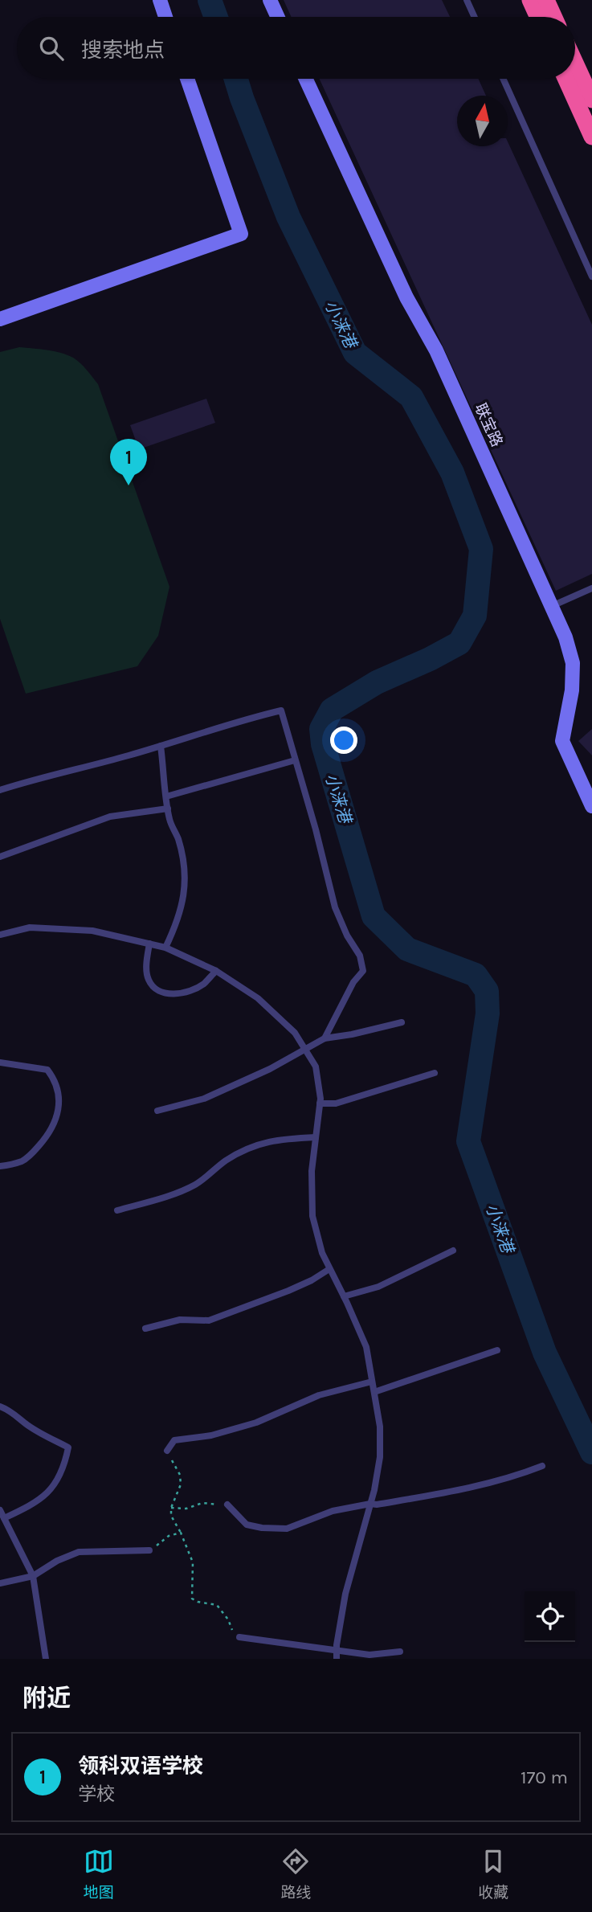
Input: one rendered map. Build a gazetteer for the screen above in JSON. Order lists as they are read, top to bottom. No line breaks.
{"streets":{"street":["联宝路"]},"water":["小涞港"],"north":"top","page":{"search":"搜索地点","pins":"1","heading":"附近","list":[{"mark":"1","name":"领科双语学校","note":"学校","value":"170 m"}],"nav":["地图","路线","收藏"]}}
